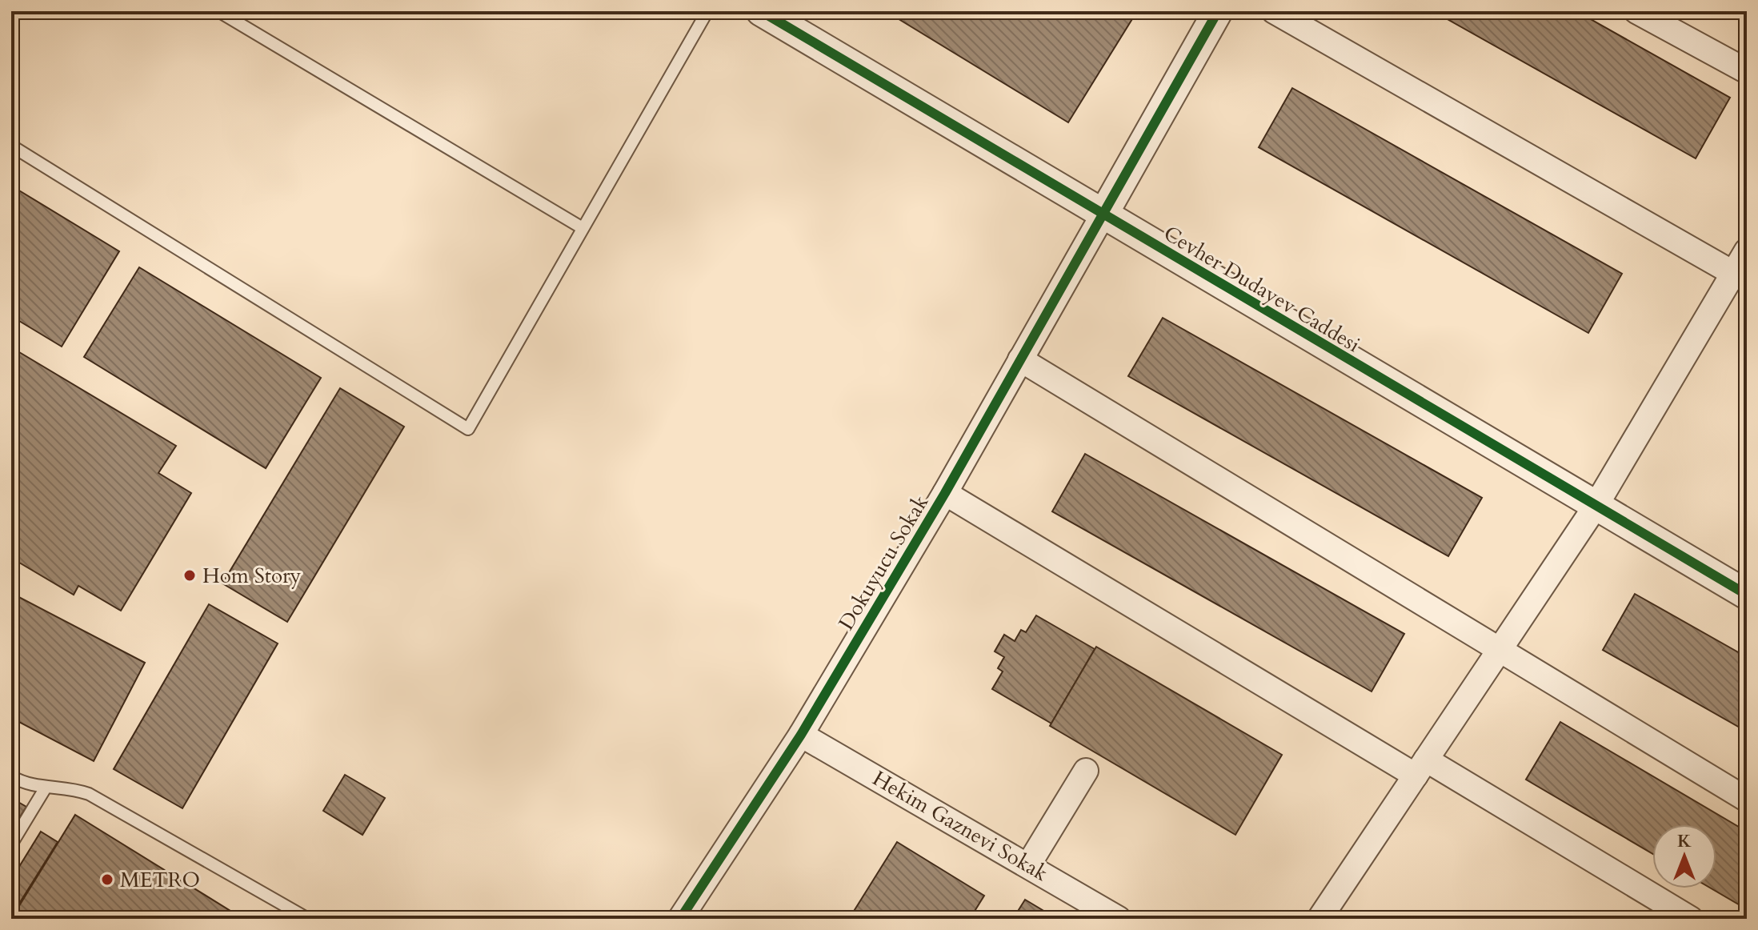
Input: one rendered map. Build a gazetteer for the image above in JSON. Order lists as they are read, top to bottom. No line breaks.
{"streets":{"street":["Cevher Dudayev Caddesi","Dokuyucu Sokak","Hekim Gaznevi Sokak"]},"crossings":[["Cevher Dudayev Caddesi","Dokuyucu Sokak"],["Dokuyucu Sokak","Hekim Gaznevi Sokak"]],"places":["Hom Story","METRO"],"north":"top"}
